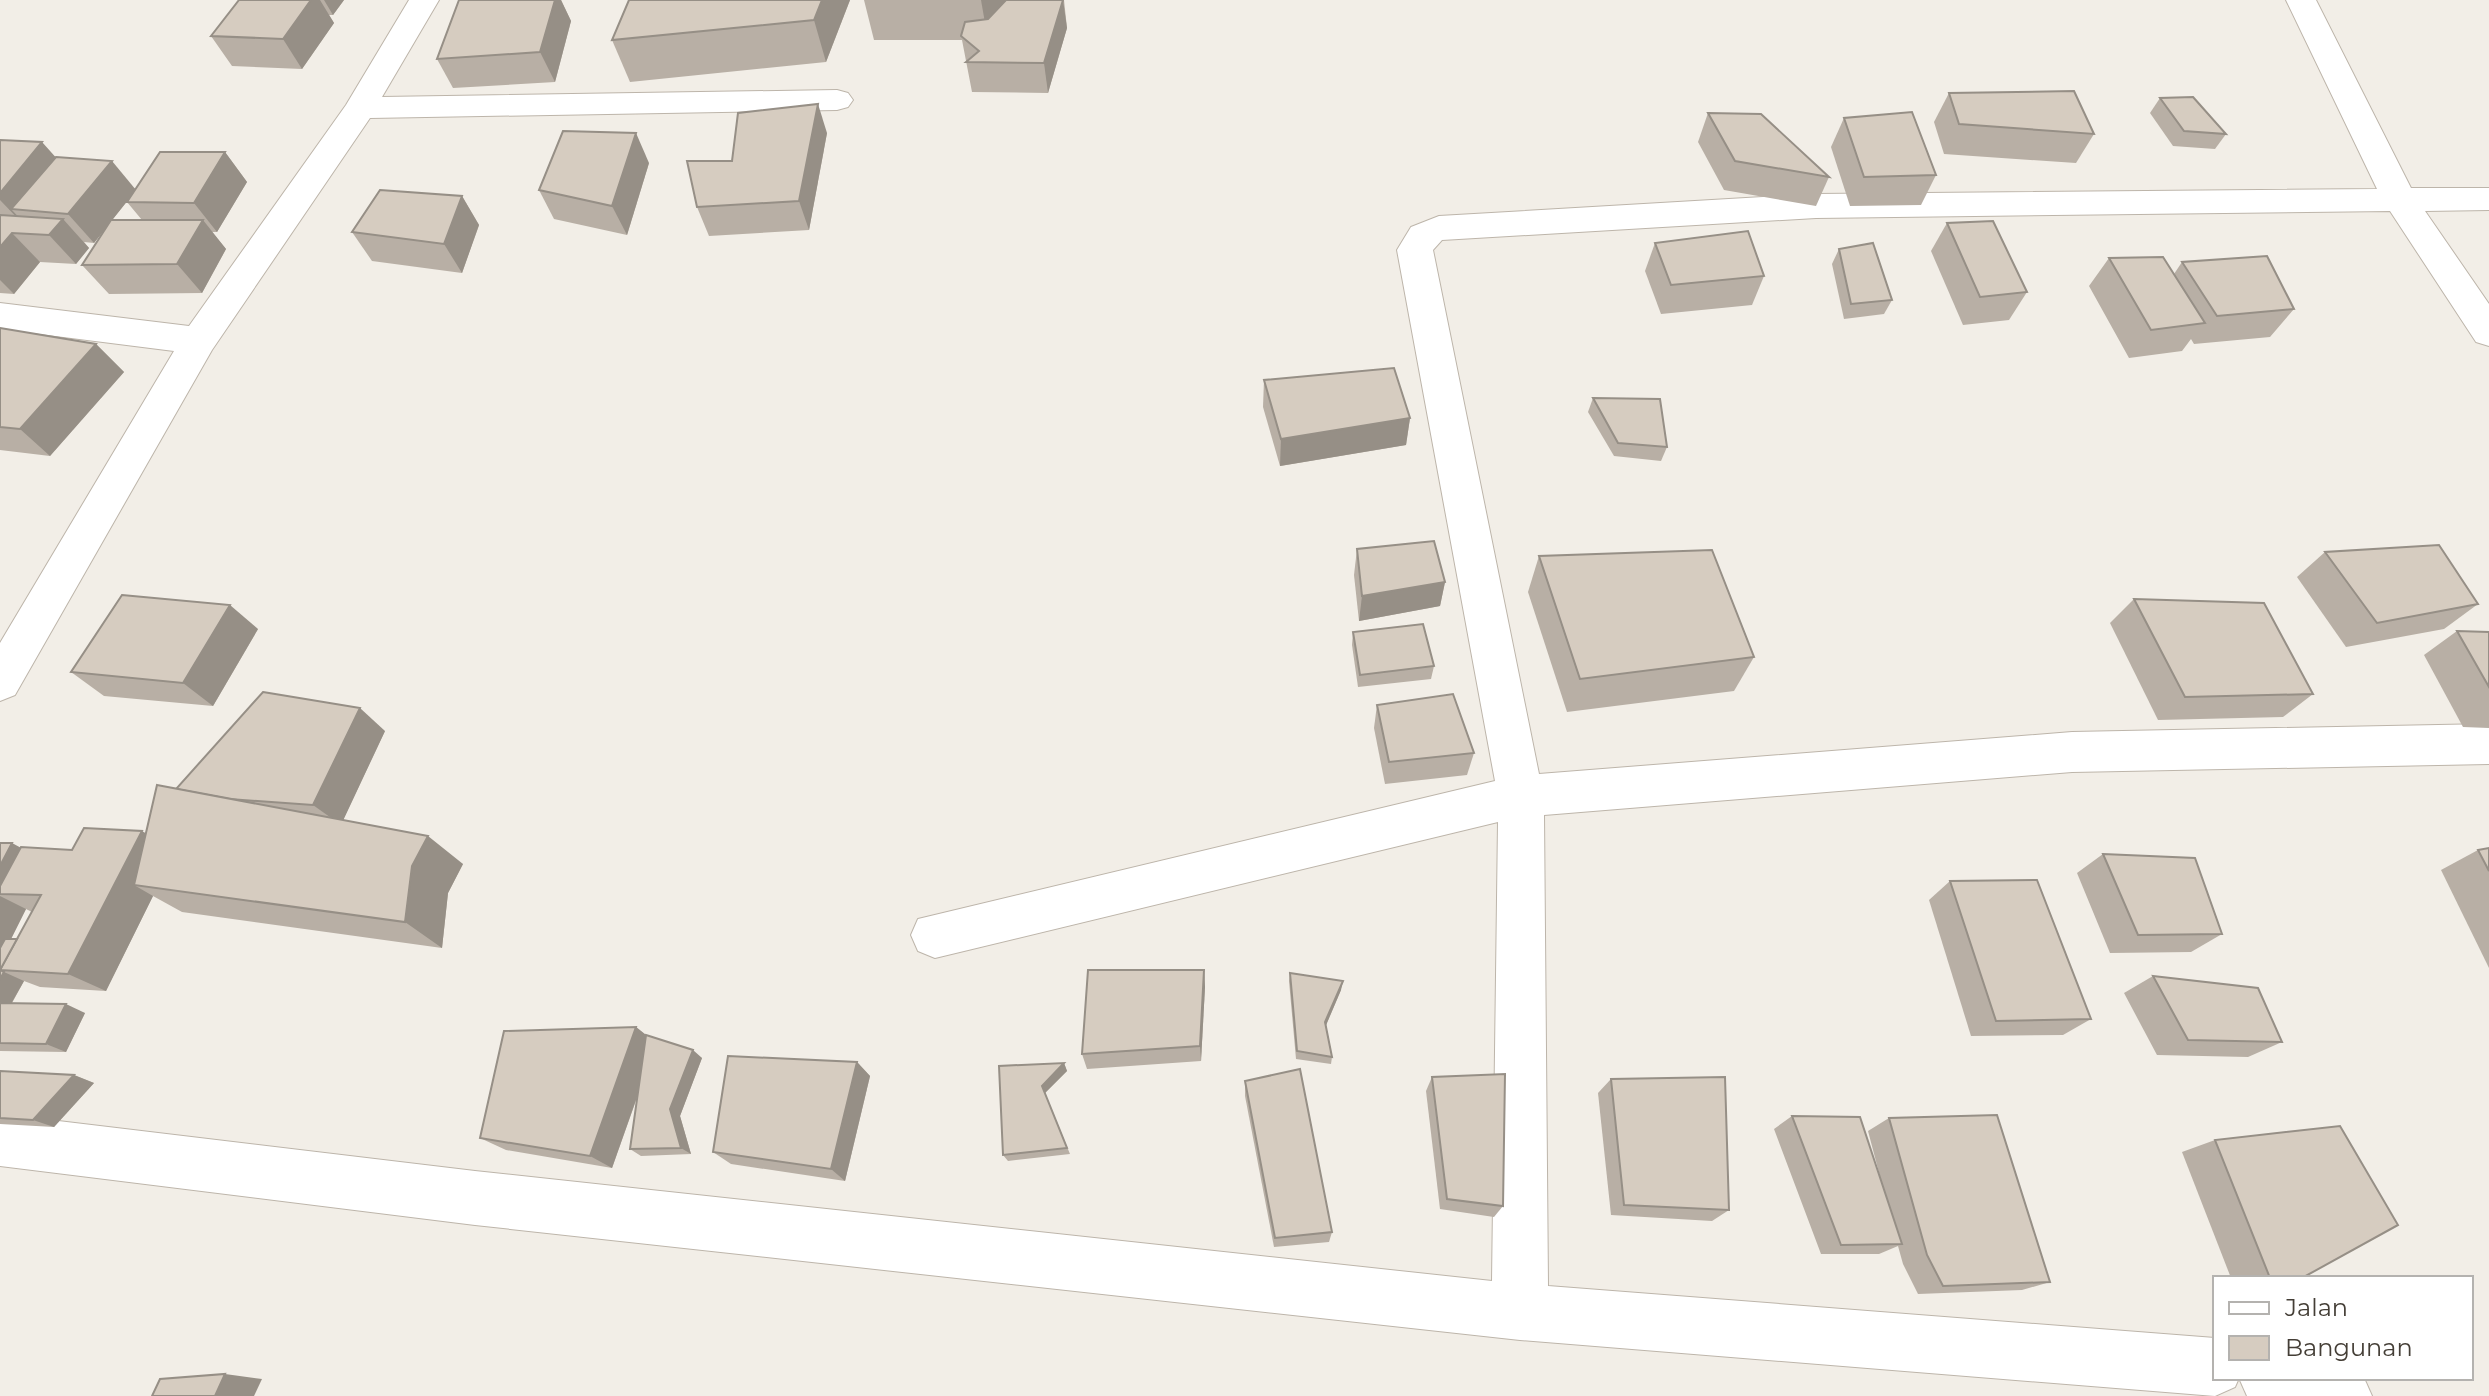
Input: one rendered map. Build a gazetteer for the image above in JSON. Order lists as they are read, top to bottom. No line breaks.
{"legend":["Jalan","Bangunan"]}
